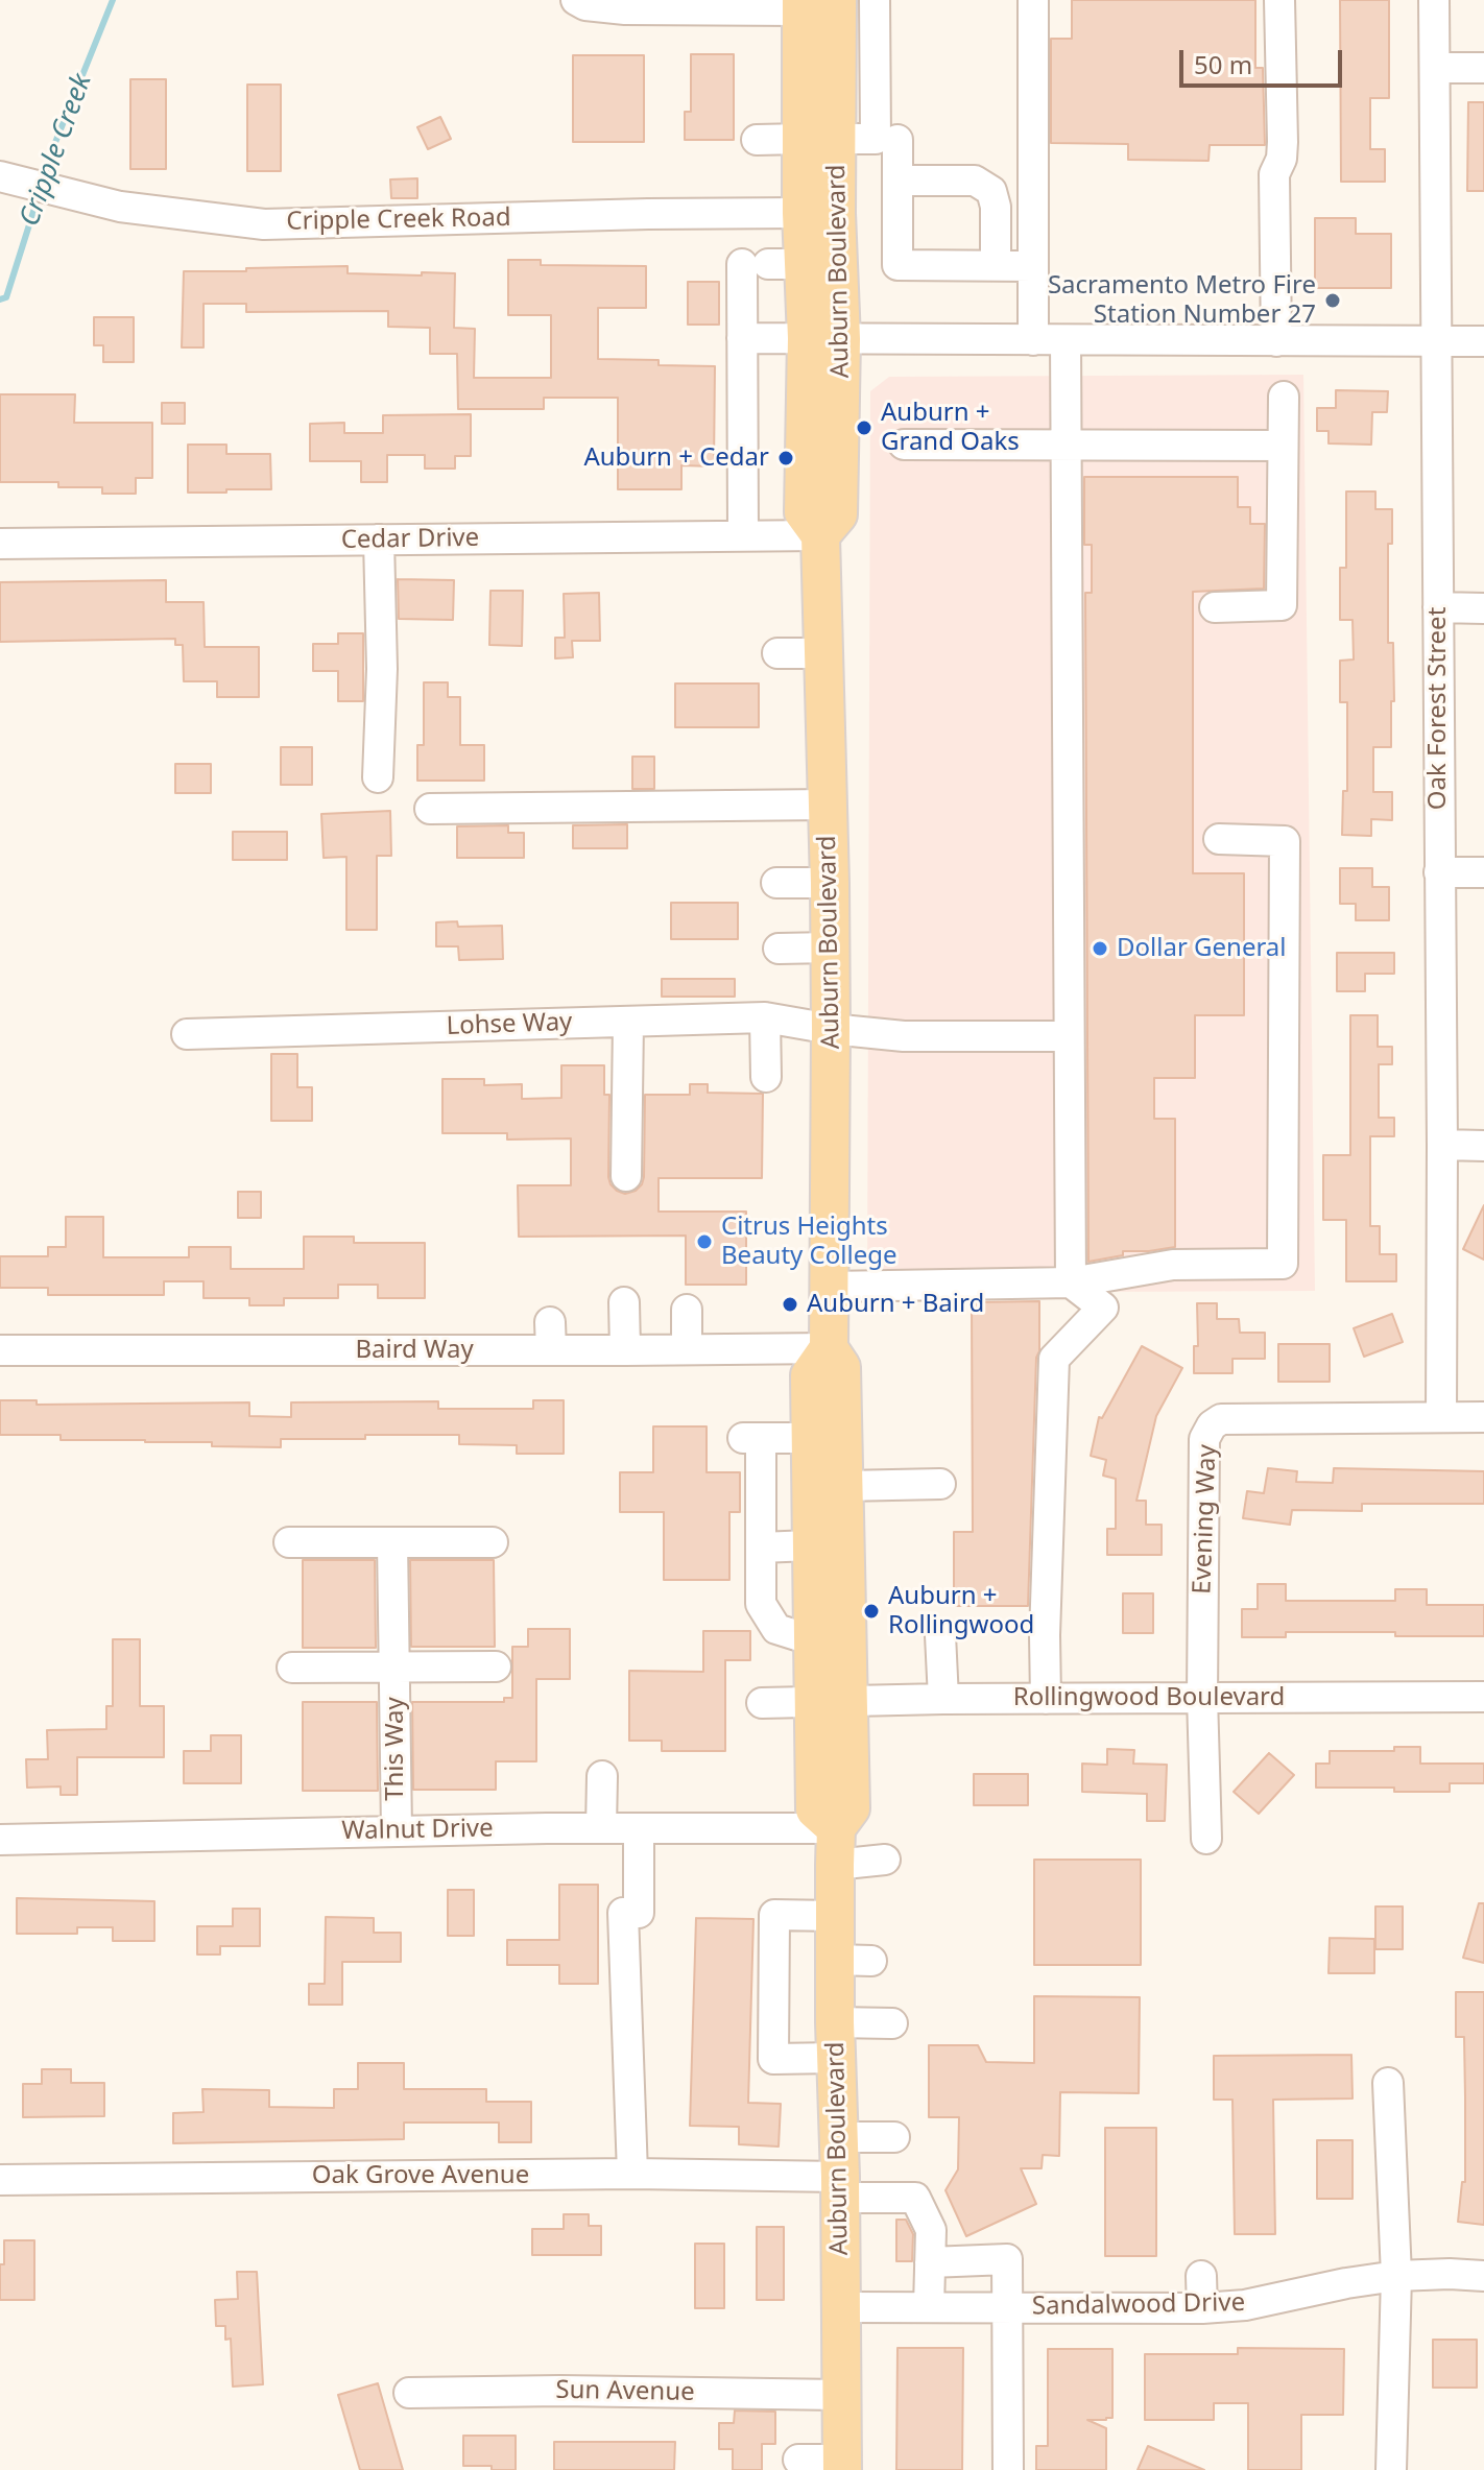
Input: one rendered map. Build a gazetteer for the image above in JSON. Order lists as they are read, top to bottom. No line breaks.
{"streets":{"main road":["Auburn Boulevard"],"street":["Cripple Creek Road","Cedar Drive","Oak Forest Street","Lohse Way","Baird Way","Evening Way","Rollingwood Boulevard","This Way","Walnut Drive","Oak Grove Avenue","Sandalwood Drive","Sun Avenue"]},"crossings":[["Cripple Creek Road","Auburn Boulevard"],["Auburn Boulevard","Cedar Drive"],["Auburn Boulevard","Lohse Way"],["Auburn Boulevard","Baird Way"],["Auburn Boulevard","Rollingwood Boulevard"],["Auburn Boulevard","Walnut Drive"],["Auburn Boulevard","Oak Grove Avenue"],["Auburn Boulevard","Sandalwood Drive"],["Auburn Boulevard","Sun Avenue"],["Oak Forest Street","Evening Way"],["Evening Way","Rollingwood Boulevard"],["This Way","Walnut Drive"]],"water":["Cripple Creek"],"places":["Sacramento Metro Fire Station Number 27","Auburn + Grand Oaks","Auburn + Cedar","Dollar General","Citrus Heights Beauty College","Auburn + Baird","Auburn + Rollingwood"],"scale_bar":"50 m"}
